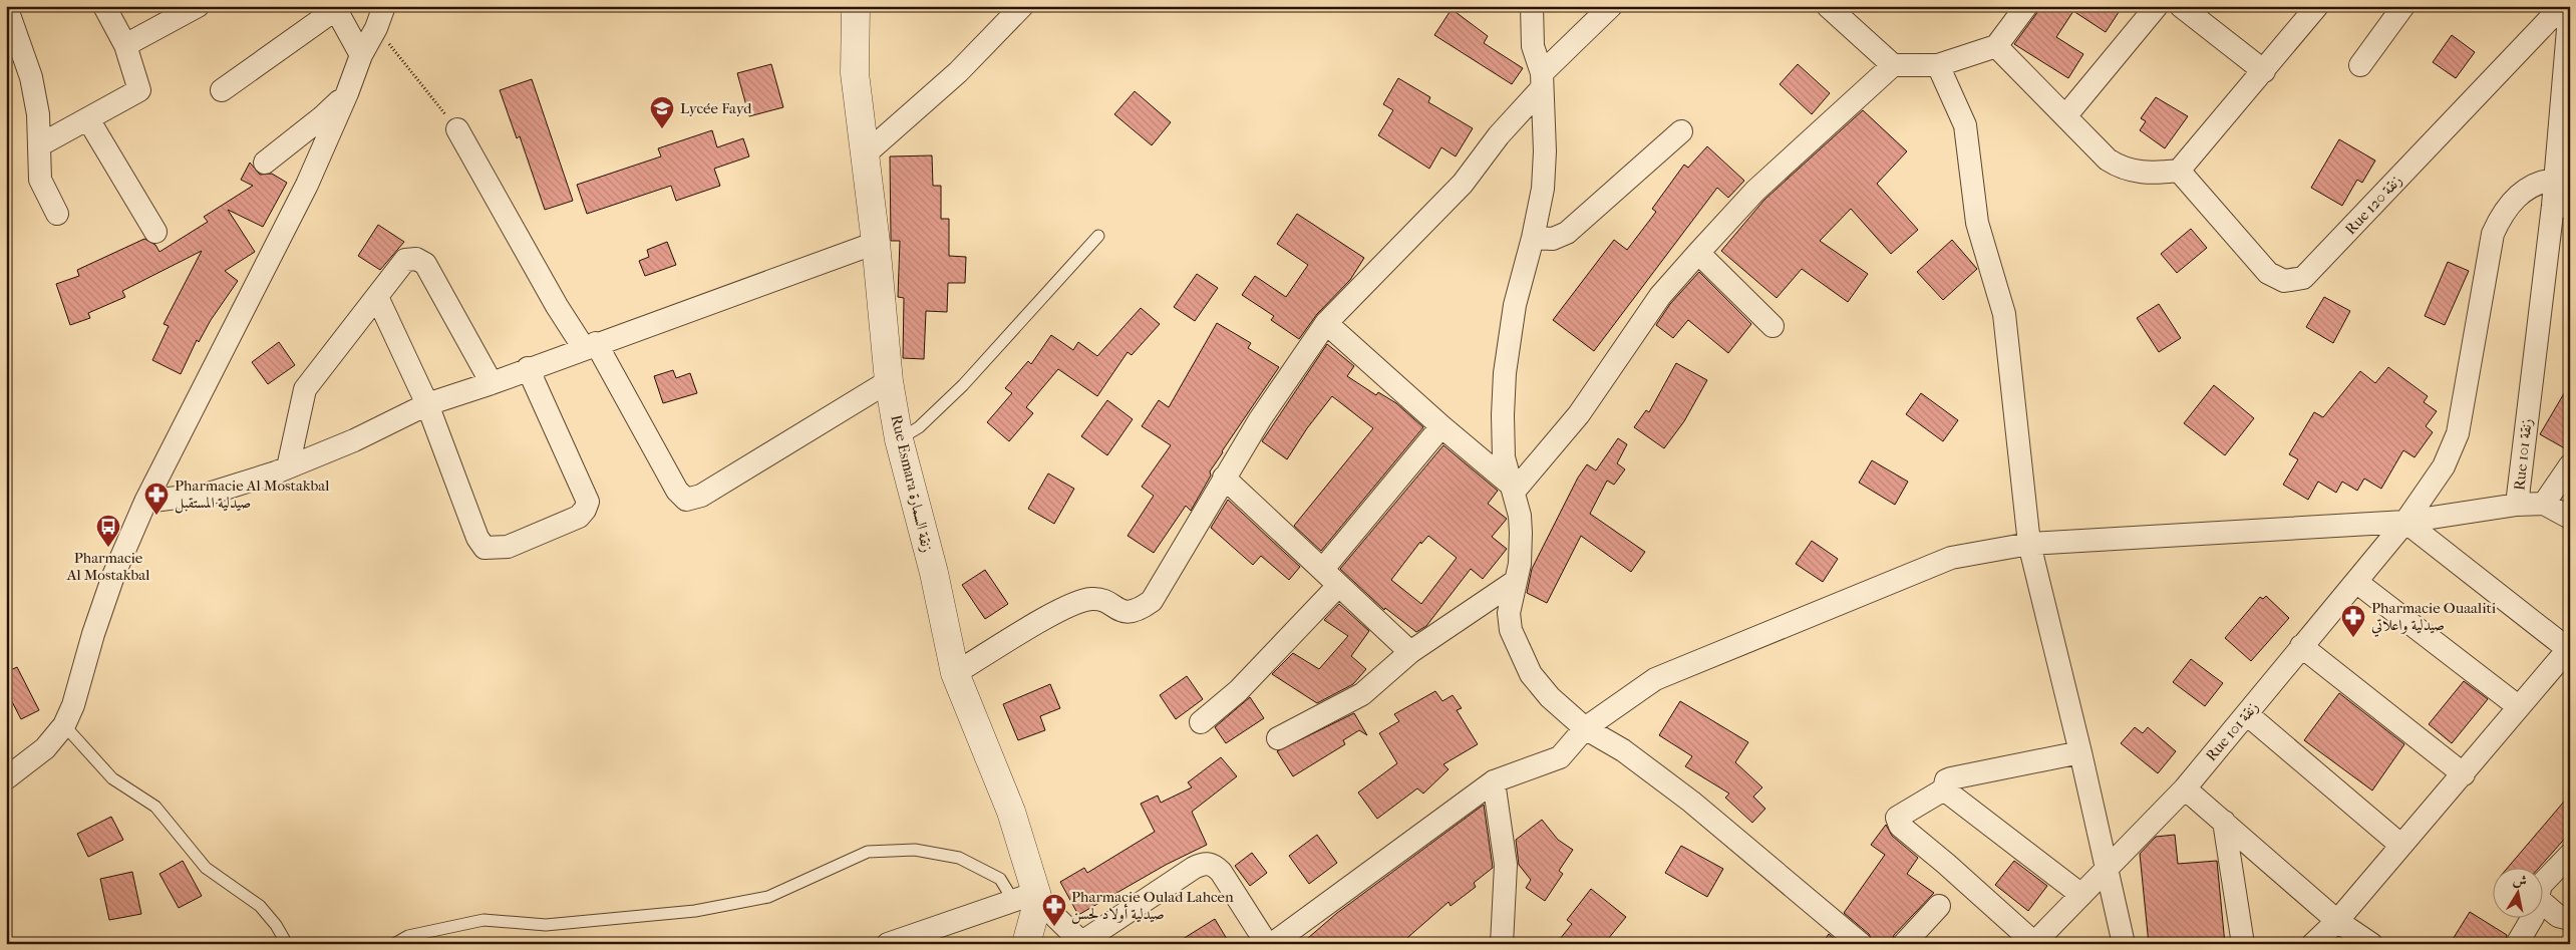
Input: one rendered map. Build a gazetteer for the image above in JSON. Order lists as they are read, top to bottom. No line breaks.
{"streets":{"street":["Rue 120 زنقة","Rue 101 زنقة","Rue Esmara زنقة السمارة"]},"places":{"school or university":["Lycée Fayd"],"pharmacy":["Pharmacie Al Mostakbal صيدلية المستقبل","Pharmacie Ouaaliti صيدلية واعلاتي","Pharmacie Oulad Lahcen صيدلية أولاد لحسن"],"bus stop":["Pharmacie Al Mostakbal"]},"north":"top"}
